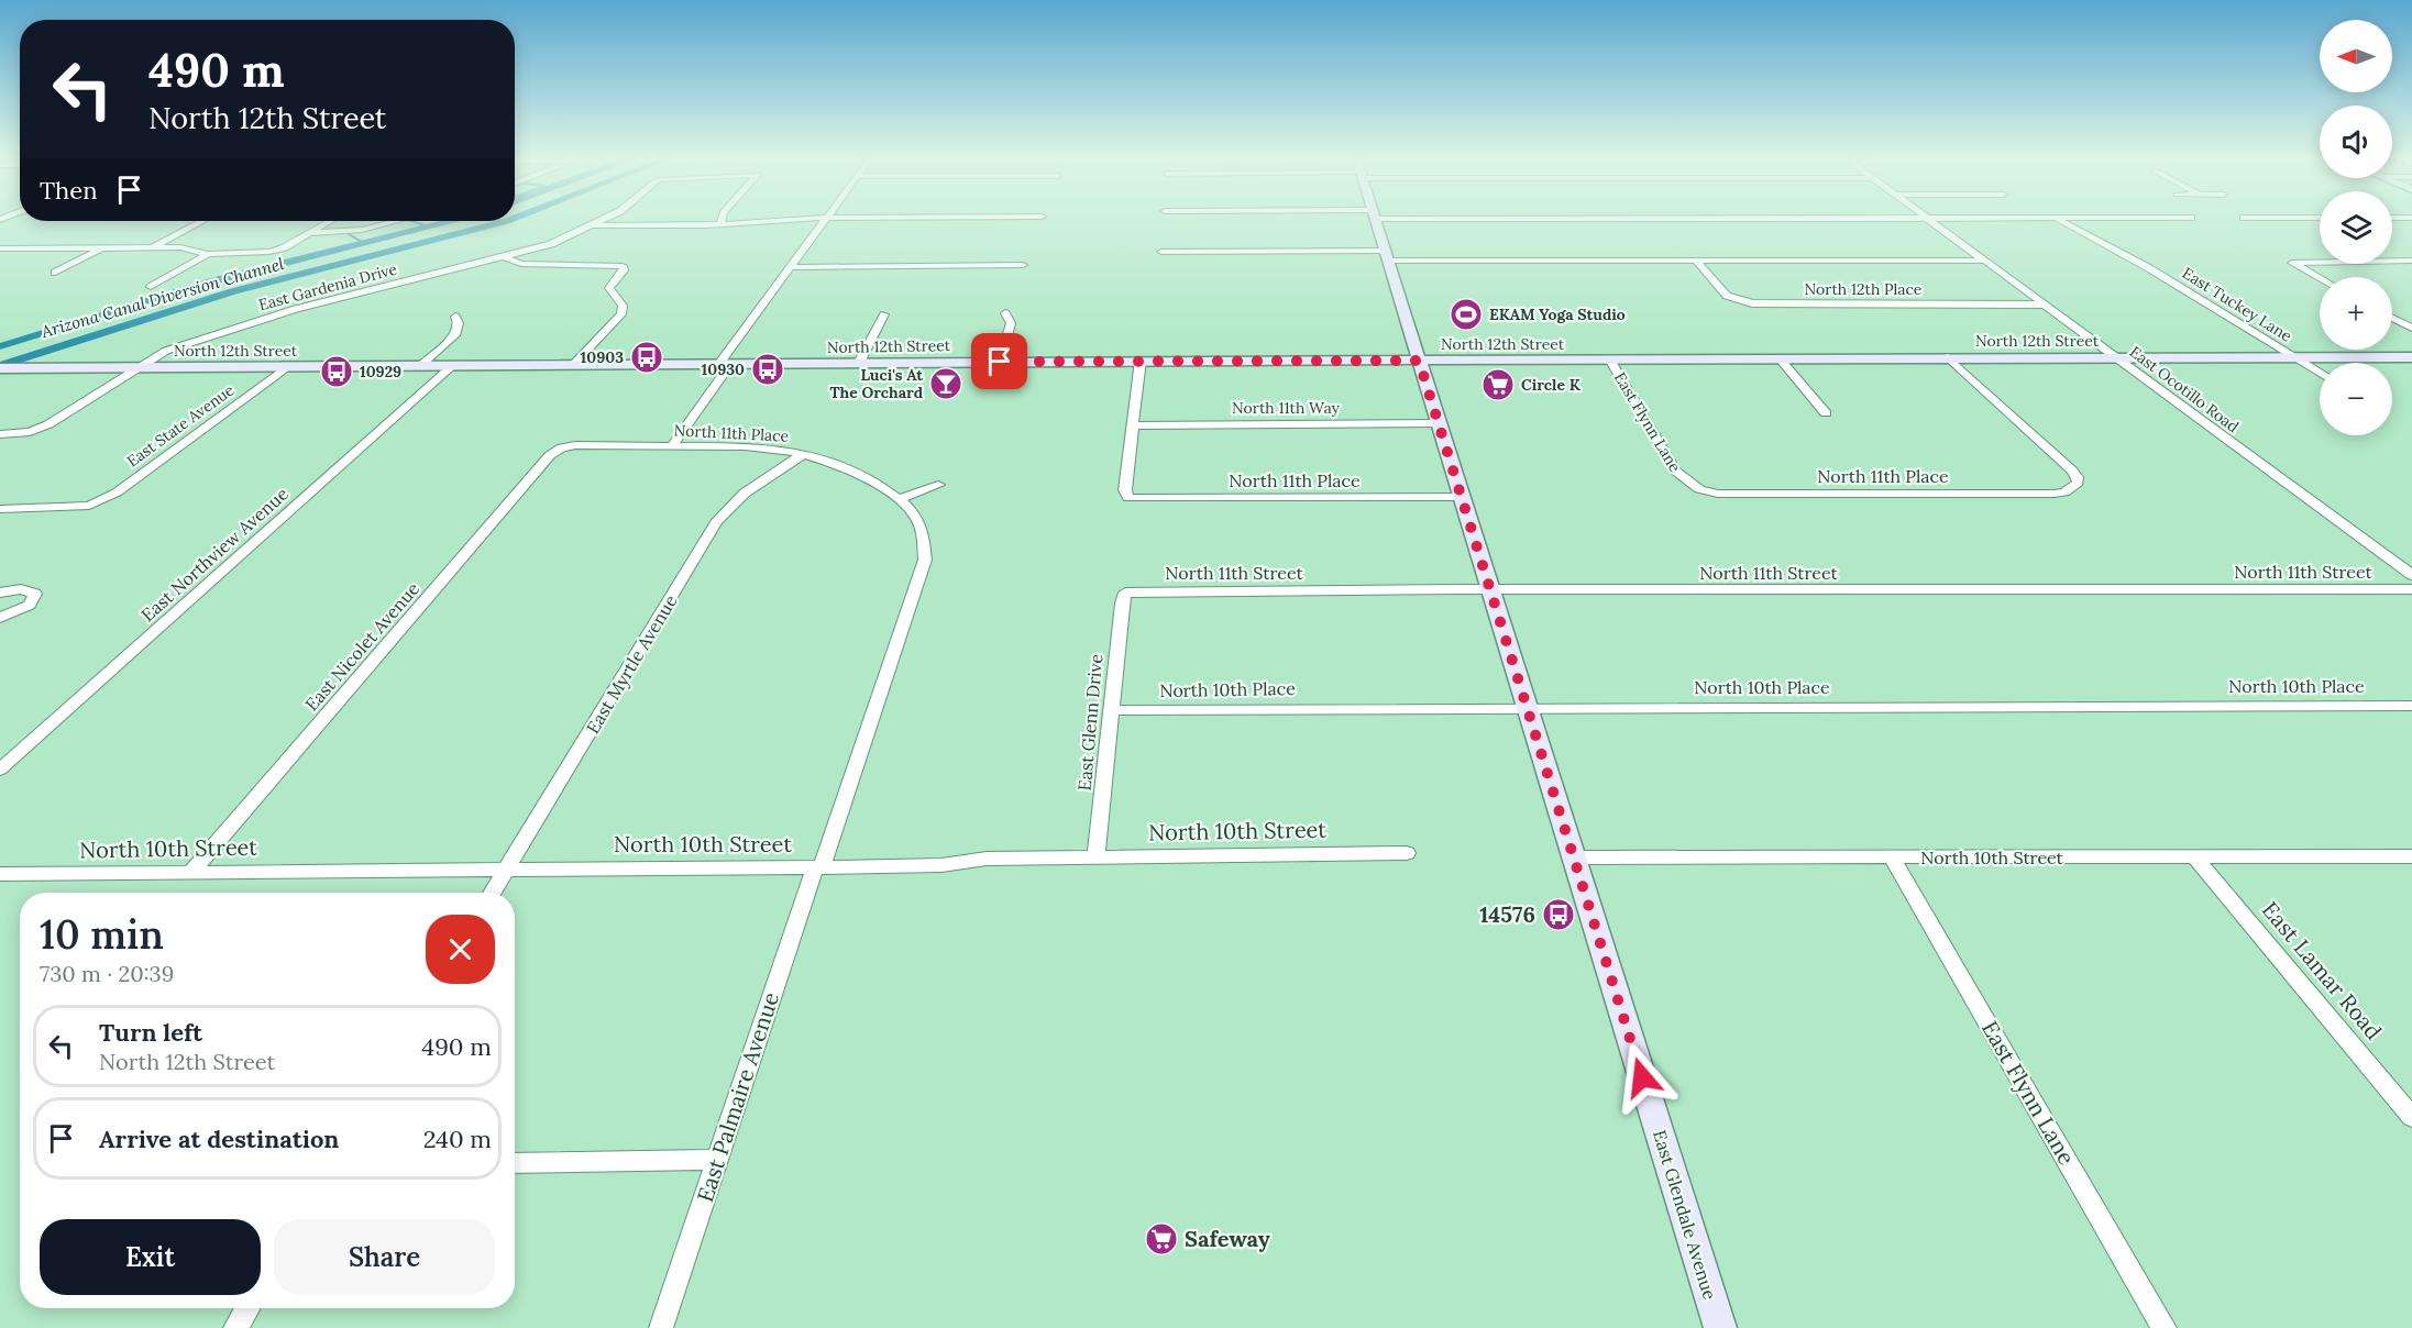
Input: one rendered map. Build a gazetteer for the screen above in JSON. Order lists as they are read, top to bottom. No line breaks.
{"streets":{"street":["East Gardenia Drive","North 12th Place","East Tuckey Lane","North 12th Street","East Ocotillo Road","North 11th Way","East Flynn Lane","East State Avenue","North 11th Place","East Northview Avenue","North 11th Street","East Nicolet Avenue","East Myrtle Avenue","North 10th Place","East Glenn Drive","North 10th Street","East Lamar Road","East Palmaire Avenue","East Glendale Avenue"]},"crossings":[["East Gardenia Drive","North 12th Street"],["North 12th Place","East Ocotillo Road"],["East Tuckey Lane","North 12th Street"],["North 12th Street","East Ocotillo Road"],["North 12th Street","East Flynn Lane"],["North 12th Street","East State Avenue"],["North 12th Street","North 11th Place"],["North 12th Street","East Northview Avenue"],["North 12th Street","East Glendale Avenue"],["North 11th Way","North 11th Place"],["North 11th Way","East Glendale Avenue"],["East Flynn Lane","North 11th Place"],["East Flynn Lane","North 10th Street"],["North 11th Place","East Nicolet Avenue"],["North 11th Place","East Myrtle Avenue"],["North 11th Place","East Palmaire Avenue"],["North 11th Place","East Glendale Avenue"],["North 11th Street","East Glenn Drive"],["North 11th Street","East Glendale Avenue"],["East Nicolet Avenue","North 10th Street"],["East Myrtle Avenue","North 10th Street"],["North 10th Place","East Glenn Drive"],["North 10th Place","East Glendale Avenue"],["East Glenn Drive","North 10th Street"],["North 10th Street","East Lamar Road"],["North 10th Street","East Palmaire Avenue"],["North 10th Street","East Glendale Avenue"]],"water":["Arizona Canal Diversion Channel"],"places":{"sports":["EKAM Yoga Studio"],"bus stop":["10903","10930","10929","14576"],"bar":["Luci's At The Orchard"],"supermarket":["Circle K","Safeway"]},"north":"left","page":{"map_buttons":["+","−"],"turn":["490 m","North 12th Street"],"then":"Then","heading":["10 min","730 m · 20:39"],"list":[{"name":"Turn left","note":"North 12th Street","value":"490 m"},{"name":"Arrive at destination","value":"240 m"}],"buttons":["Exit","Share"]}}
